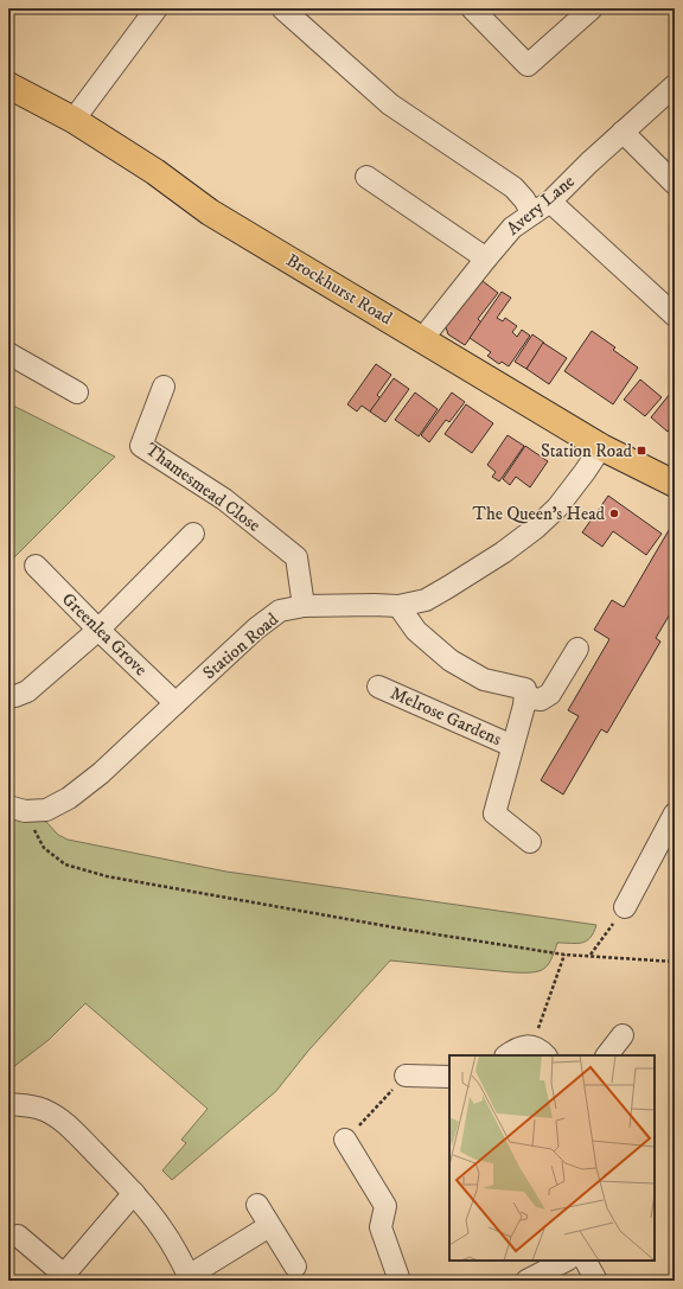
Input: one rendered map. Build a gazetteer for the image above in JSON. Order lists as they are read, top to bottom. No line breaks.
{"streets":{"main road":["Brockhurst Road"],"street":["Avery Lane","Thamesmead Close","Greenlea Grove","Station Road","Melrose Gardens"]},"crossings":[["Avery Lane","Brockhurst Road"],["Brockhurst Road","Station Road"],["Thamesmead Close","Station Road"],["Greenlea Grove","Station Road"]],"places":{"transit":["Station Road"],"other":["The Queen's Head"]}}
